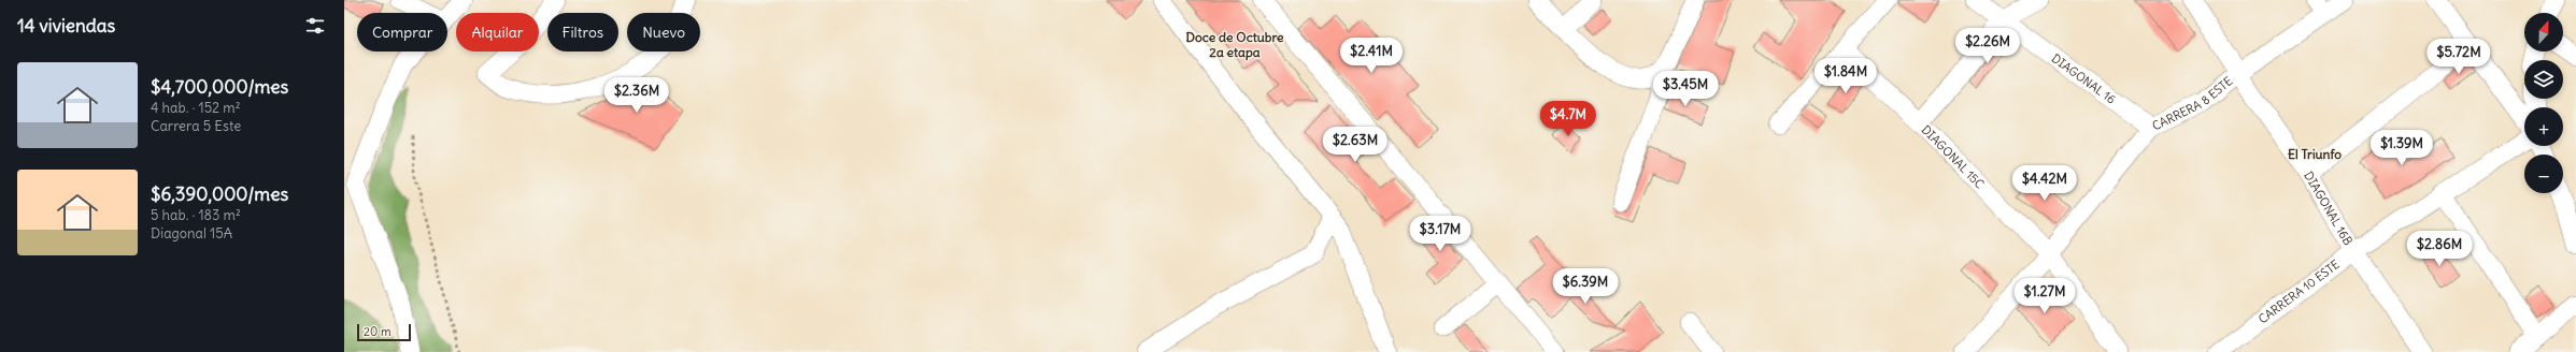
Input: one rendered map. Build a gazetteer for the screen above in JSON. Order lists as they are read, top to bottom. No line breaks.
{"streets":{"street":["DIAGONAL 16","CARRERA 8 ESTE","DIAGONAL 15C","DIAGONAL 16B","CARRERA 10 ESTE"]},"crossings":[["DIAGONAL 16","CARRERA 8 ESTE"],["CARRERA 8 ESTE","DIAGONAL 15C"],["CARRERA 8 ESTE","DIAGONAL 16B"],["DIAGONAL 16B","CARRERA 10 ESTE"]],"districts":["Doce de Octubre 2a etapa","El Triunfo"],"scale_bar":"20 m","north":"top","page":{"heading":"14 viviendas","map_buttons":["+","−"],"chip":["Comprar","Alquilar","Filtros","Nuevo"],"price":["$2.26M","$2.41M","$5.72M","$1.84M","$3.45M","$2.36M","$4.7M","$2.63M","$1.39M","$4.42M","$3.17M","$2.86M","$6.39M","$1.27M"],"list":[{"name":"$4,700,000/mes","note":"4 hab. · 152 m² · Carrera 5 Este"},{"name":"$6,390,000/mes","note":"5 hab. · 183 m² · Diagonal 15A"}],"scale":"20 m"}}
